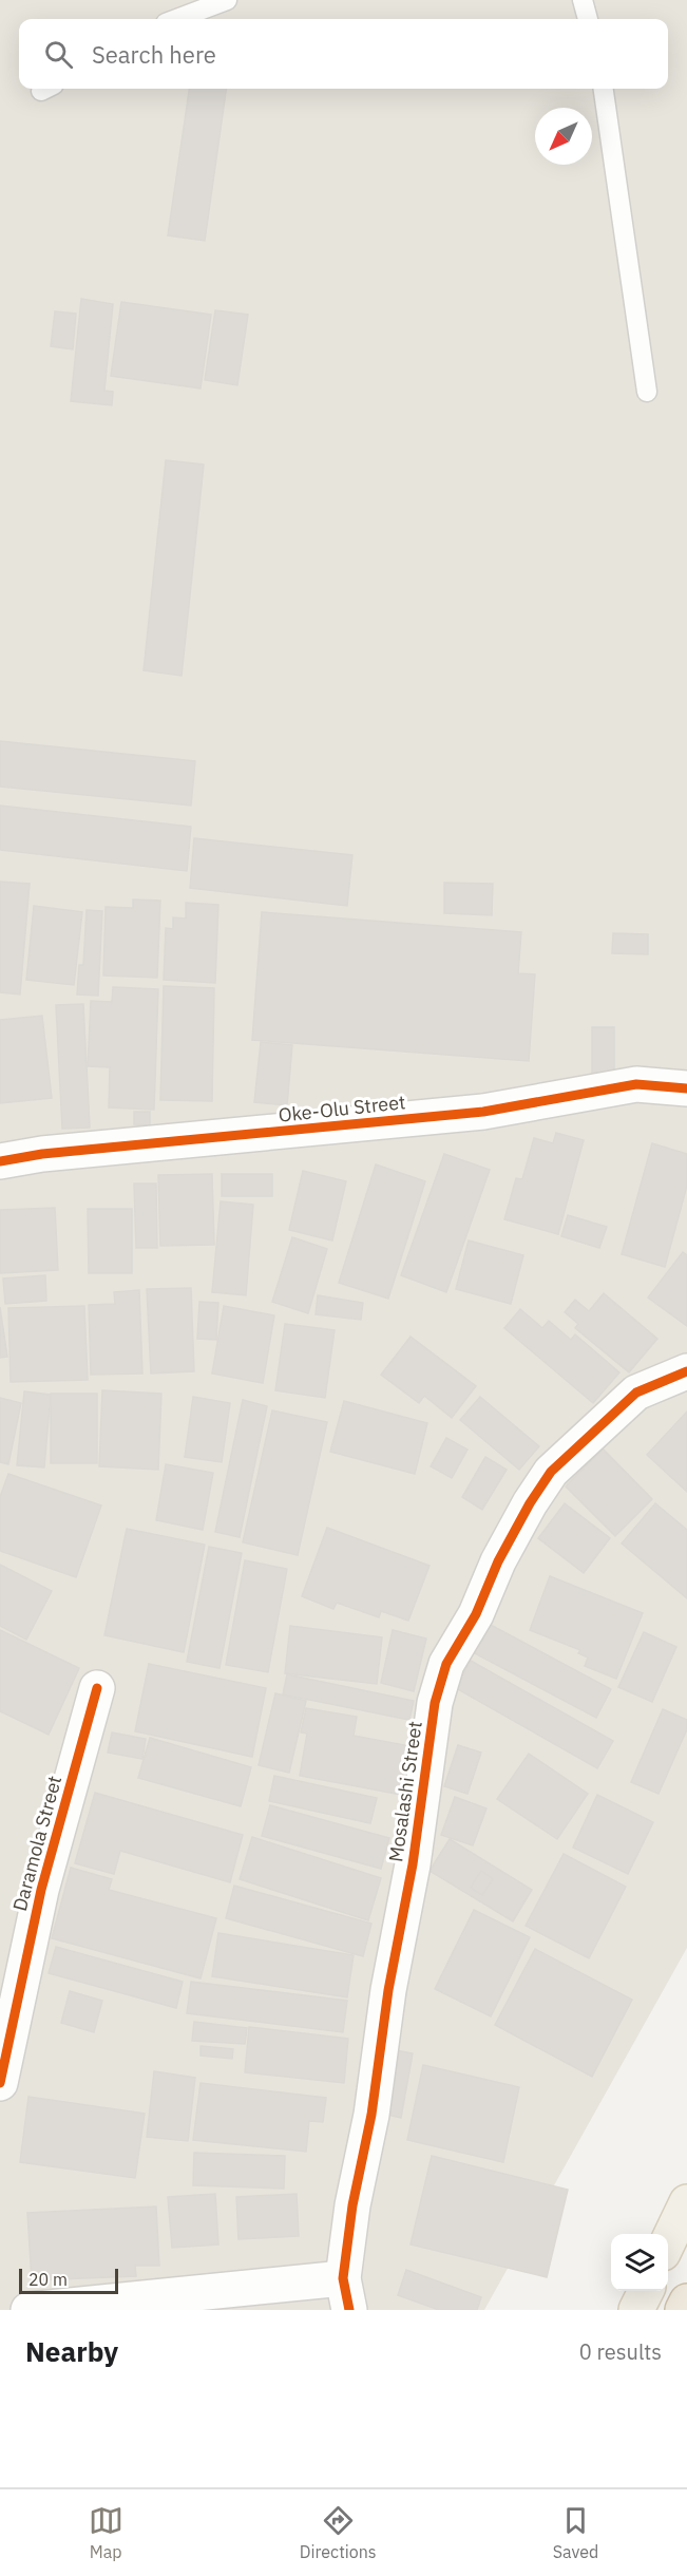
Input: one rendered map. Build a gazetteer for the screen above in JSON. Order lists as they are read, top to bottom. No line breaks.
{"streets":{"street":["Oke-Olu Street","Mosalashi Street","Daramola Street"]},"scale_bar":"20 m","north":"bottom left","page":{"search":"Search here","scale":"20 m","heading":["Nearby","0 results"],"nav":["Map","Directions","Saved"]}}
